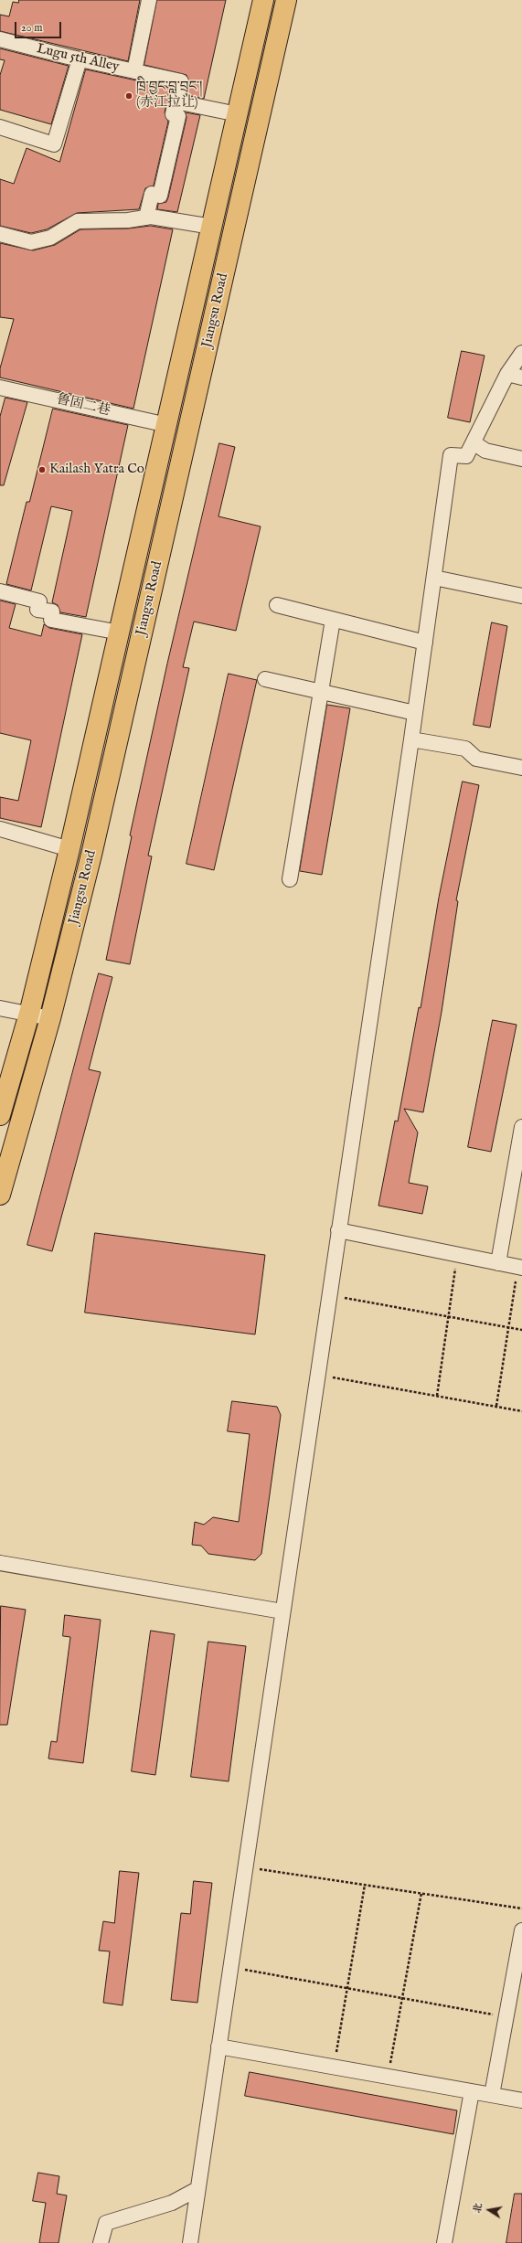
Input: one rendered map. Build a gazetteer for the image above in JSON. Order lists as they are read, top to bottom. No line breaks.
{"streets":{"highway":["Jiangsu Road"],"street":["Lugu 5th Alley","鲁固二巷"]},"crossings":[["Jiangsu Road","鲁固二巷"]],"places":["ཁྲི་བྱང་བླ་བྲང་། (赤江拉让)","Kailash Yatra Co"],"scale_bar":"20 m","north":"left"}
